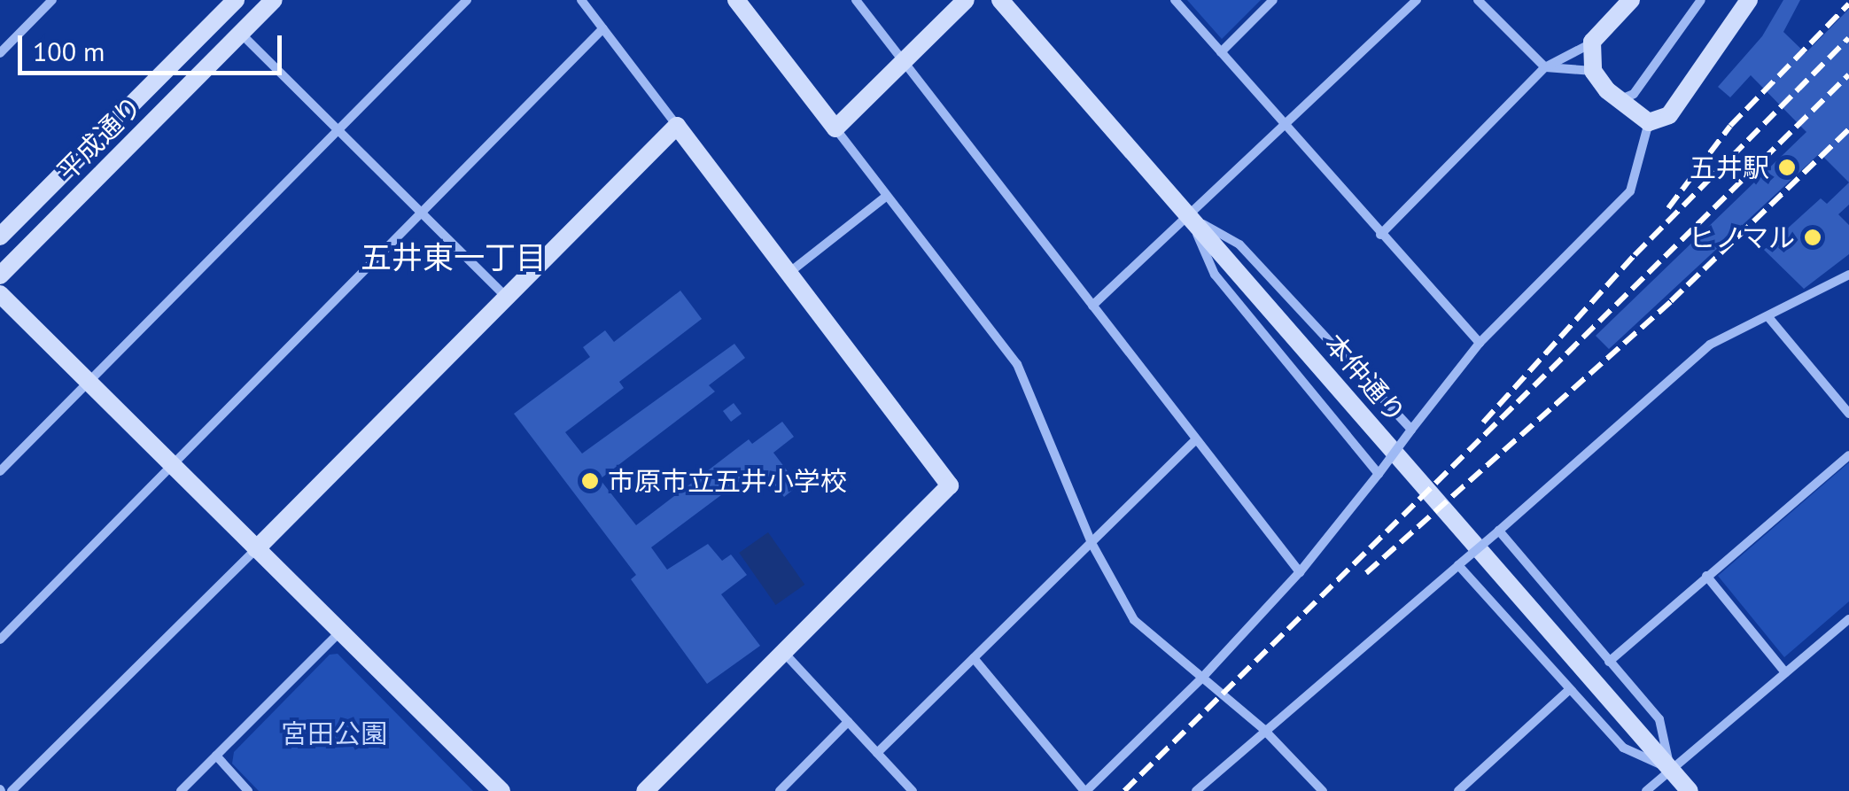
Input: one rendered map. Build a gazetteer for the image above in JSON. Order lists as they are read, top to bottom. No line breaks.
{"streets":{"street":["平成通り","本仲通り"]},"districts":["五井東一丁目"],"parks":["宮田公園"],"places":["五井駅","ヒノマル","市原市立五井小学校"],"scale_bar":"100 m"}
